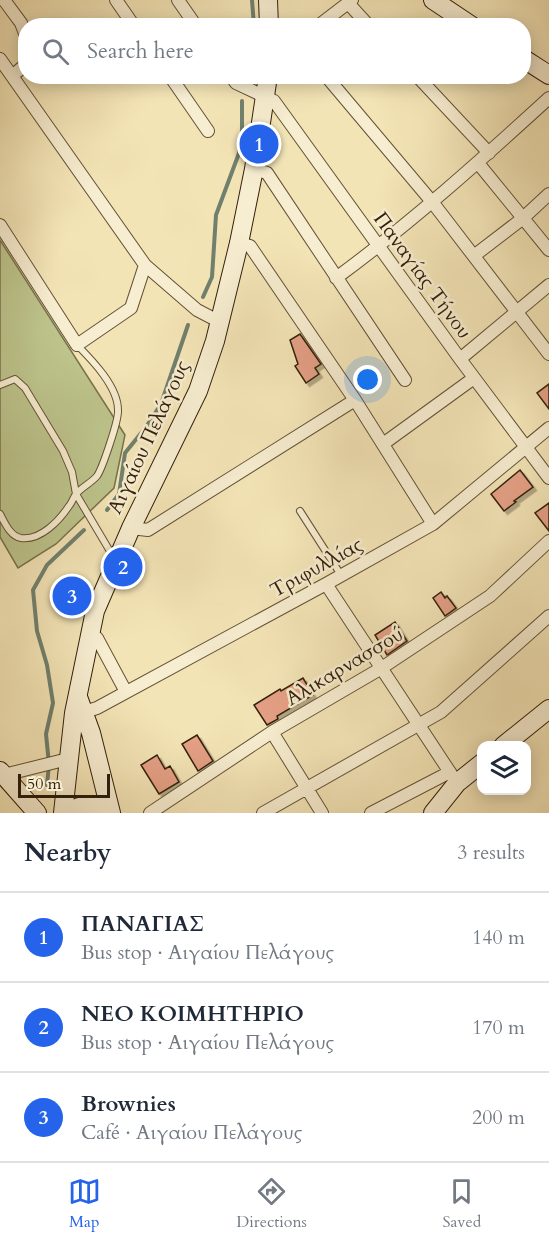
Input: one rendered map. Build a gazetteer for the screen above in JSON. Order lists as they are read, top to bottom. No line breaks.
{"streets":{"main road":["Αιγαίου Πελάγους"],"street":["Παναγίας Τήνου","Τριφυλλίας","Αλικαρνασσού"]},"crossings":[["Παναγίας Τήνου","Αιγαίου Πελάγους"],["Παναγίας Τήνου","Τριφυλλίας"],["Αιγαίου Πελάγους","Τριφυλλίας"]],"scale_bar":"50 m","page":{"search":"Search here","pins":["1","2","3"],"scale":"50 m","heading":["Nearby","3 results"],"list":[{"mark":"1","name":"ΠΑΝΑΓΙΑΣ","note":"Bus stop · Αιγαίου Πελάγους","value":"140 m"},{"mark":"2","name":"ΝΕΟ ΚΟΙΜΗΤΗΡΙΟ","note":"Bus stop · Αιγαίου Πελάγους","value":"170 m"},{"mark":"3","name":"Brownies","note":"Café · Αιγαίου Πελάγους","value":"200 m"}],"nav":["Map","Directions","Saved"]}}
